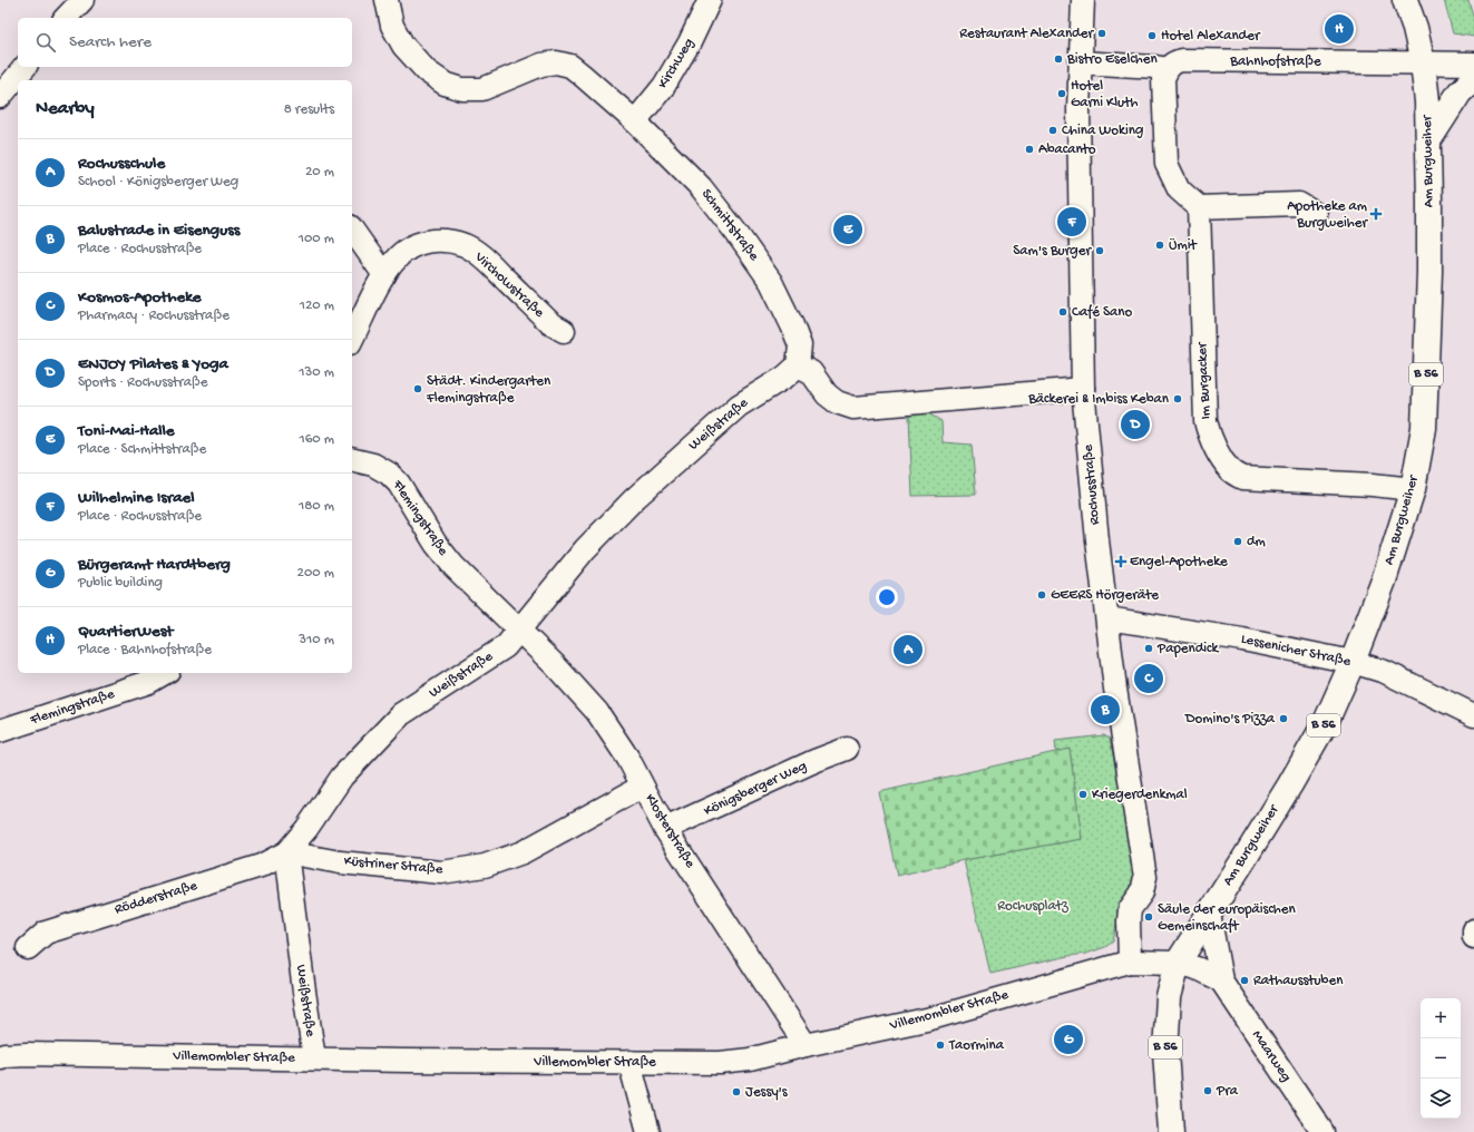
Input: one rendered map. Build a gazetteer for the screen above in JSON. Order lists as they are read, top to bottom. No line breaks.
{"streets":{"main road":["Am Burgweiher","B 56"],"street":["Bahnhofstraße","Kirchweg","Schmittstraße","Virchowstraße","Im Burgacker","Weißstraße","Rochusstraße","Flemingstraße","Lessenicher Straße","Königsberger Weg","Klosterstraße","Küstriner Straße","Rödderstraße","Villemombler Straße","Maarweg"]},"crossings":[["Bahnhofstraße","Am Burgweiher"],["Kirchweg","Schmittstraße"],["Am Burgweiher","B 56"],["Am Burgweiher","Im Burgacker"],["Am Burgweiher","Lessenicher Straße"],["Am Burgweiher","Villemombler Straße"],["Am Burgweiher","Maarweg"],["Schmittstraße","Weißstraße"],["B 56","Villemombler Straße"],["B 56","Maarweg"],["Weißstraße","Flemingstraße"],["Weißstraße","Klosterstraße"],["Weißstraße","Küstriner Straße"],["Weißstraße","Rödderstraße"],["Weißstraße","Villemombler Straße"],["Rochusstraße","Lessenicher Straße"],["Rochusstraße","Villemombler Straße"],["Flemingstraße","Klosterstraße"],["Königsberger Weg","Klosterstraße"],["Klosterstraße","Küstriner Straße"],["Klosterstraße","Villemombler Straße"],["Küstriner Straße","Rödderstraße"],["Villemombler Straße","Maarweg"]],"parks":["Rochusplatz"],"places":{"other":["Restaurant Alexander","Hotel Alexander","Bistro Eselchen","Hotel Garni Kluth","China Woking","Abacanto","Ümit","Sam's Burger","Café Sano","Städt. Kindergarten Flemingstraße","Bäckerei & Imbiss Keban","dm","GEERS Hörgeräte","Papendick","Domino's Pizza","Kriegerdenkmal","Säule der europäischen Gemeinschaft","Rathausstuben","Taormina","Pra","Jessy's"],"health":["Apotheke am Burgweiher","Engel-Apotheke"]},"page":{"pins":["H","F","E","D","A","C","B","G"],"search":"Search here","heading":["Nearby","8 results"],"list":[{"mark":"A","name":"Rochusschule","note":"School · Königsberger Weg","value":"20 m"},{"mark":"B","name":"Balustrade in Eisenguss","note":"Place · Rochusstraße","value":"100 m"},{"mark":"C","name":"Kosmos-Apotheke","note":"Pharmacy · Rochusstraße","value":"120 m"},{"mark":"D","name":"ENJOY Pilates & Yoga","note":"Sports · Rochusstraße","value":"130 m"},{"mark":"E","name":"Toni-Mai-Halle","note":"Place · Schmittstraße","value":"160 m"},{"mark":"F","name":"Wilhelmine Israel","note":"Place · Rochusstraße","value":"180 m"},{"mark":"G","name":"Bürgeramt Hardtberg","note":"Public building","value":"200 m"},{"mark":"H","name":"QuartierWest","note":"Place · Bahnhofstraße","value":"310 m"}],"map_buttons":["+","−"]}}
